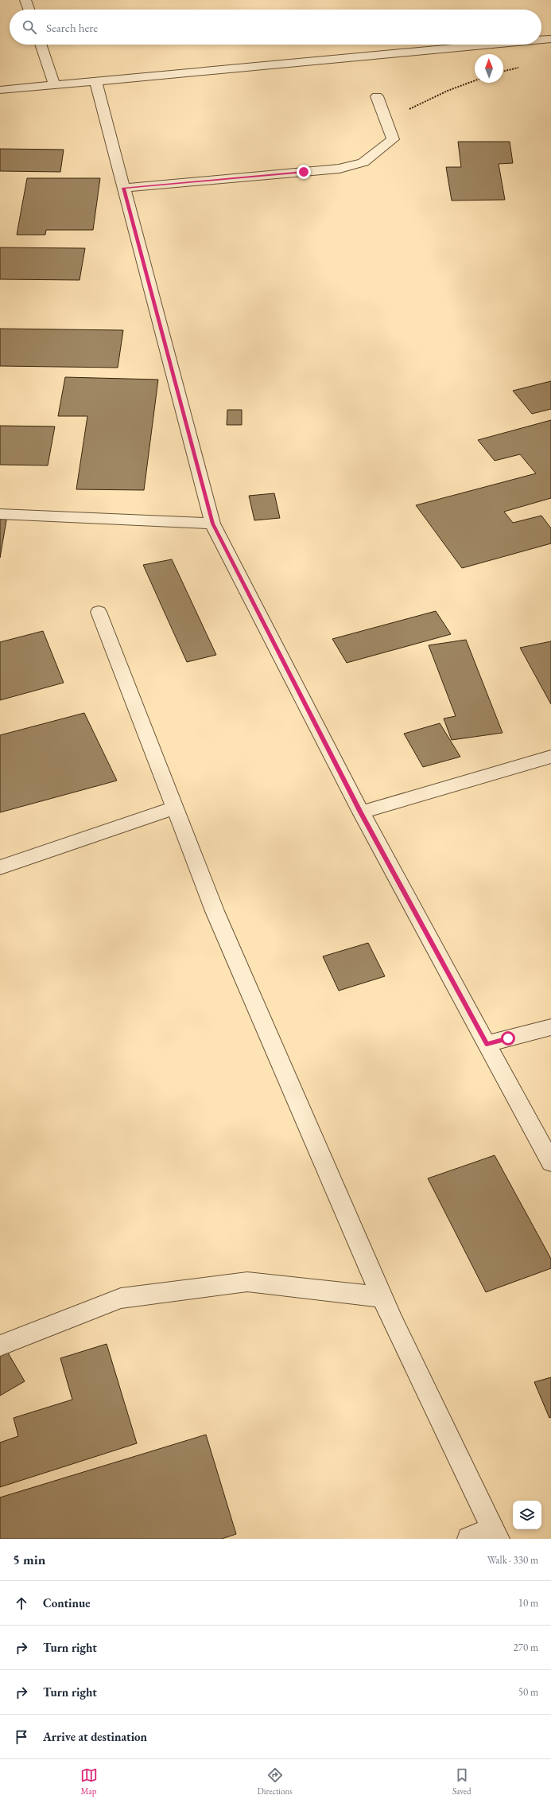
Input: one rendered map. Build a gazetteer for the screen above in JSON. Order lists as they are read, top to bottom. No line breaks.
{"north":"top","page":{"search":"Search here","heading":["5 min","Walk · 330 m"],"list":[["Continue","10 m"],["Turn right","270 m"],["Turn right","50 m"],"Arrive at destination"],"nav":["Map","Directions","Saved"]}}
